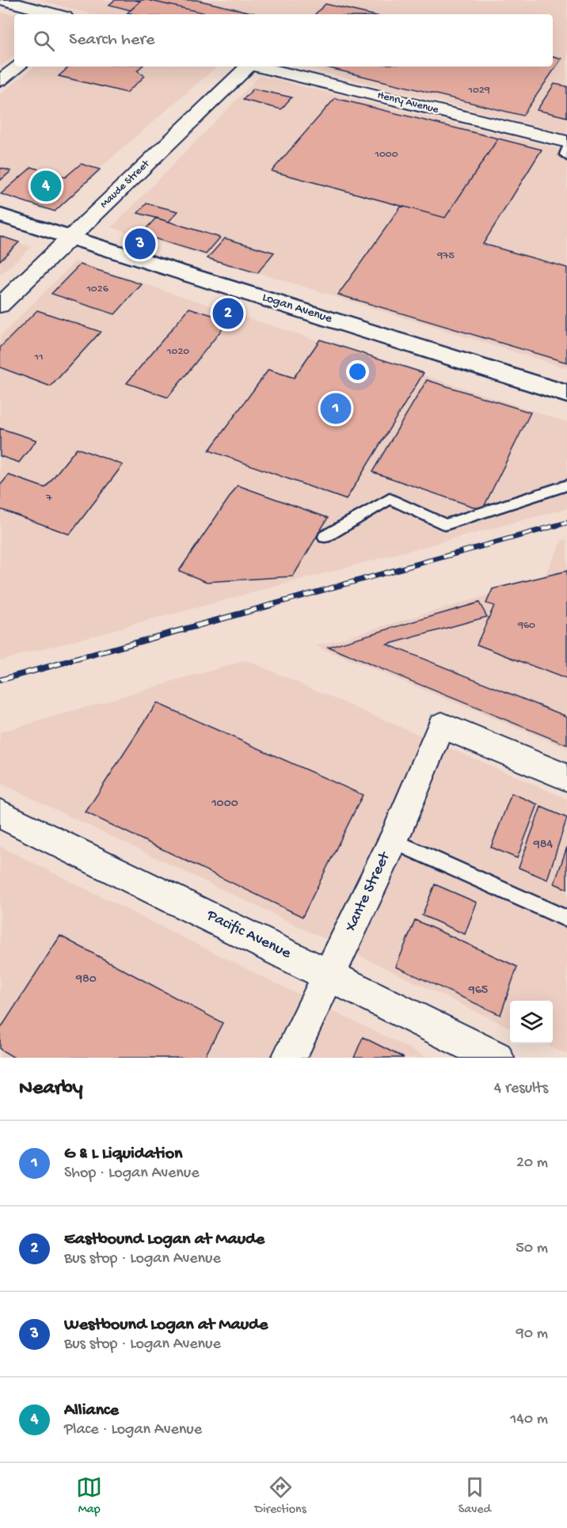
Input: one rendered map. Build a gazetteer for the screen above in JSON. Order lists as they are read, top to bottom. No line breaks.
{"streets":{"main road":["Logan Avenue"],"street":["Henry Avenue","Maude Street","Xante Street","Pacific Avenue"]},"crossings":[["Maude Street","Logan Avenue"],["Xante Street","Pacific Avenue"]],"house_numbers":["1029","1000","975","1026","1020","11","7","960","1000","984","980","965"],"page":{"search":"Search here","pins":["4","3","2","1"],"heading":["Nearby","4 results"],"list":[{"mark":"1","name":"G & L Liquidation","note":"Shop · Logan Avenue","value":"20 m"},{"mark":"2","name":"Eastbound Logan at Maude","note":"Bus stop · Logan Avenue","value":"50 m"},{"mark":"3","name":"Westbound Logan at Maude","note":"Bus stop · Logan Avenue","value":"90 m"},{"mark":"4","name":"Alliance","note":"Place · Logan Avenue","value":"140 m"}],"nav":["Map","Directions","Saved"]}}
